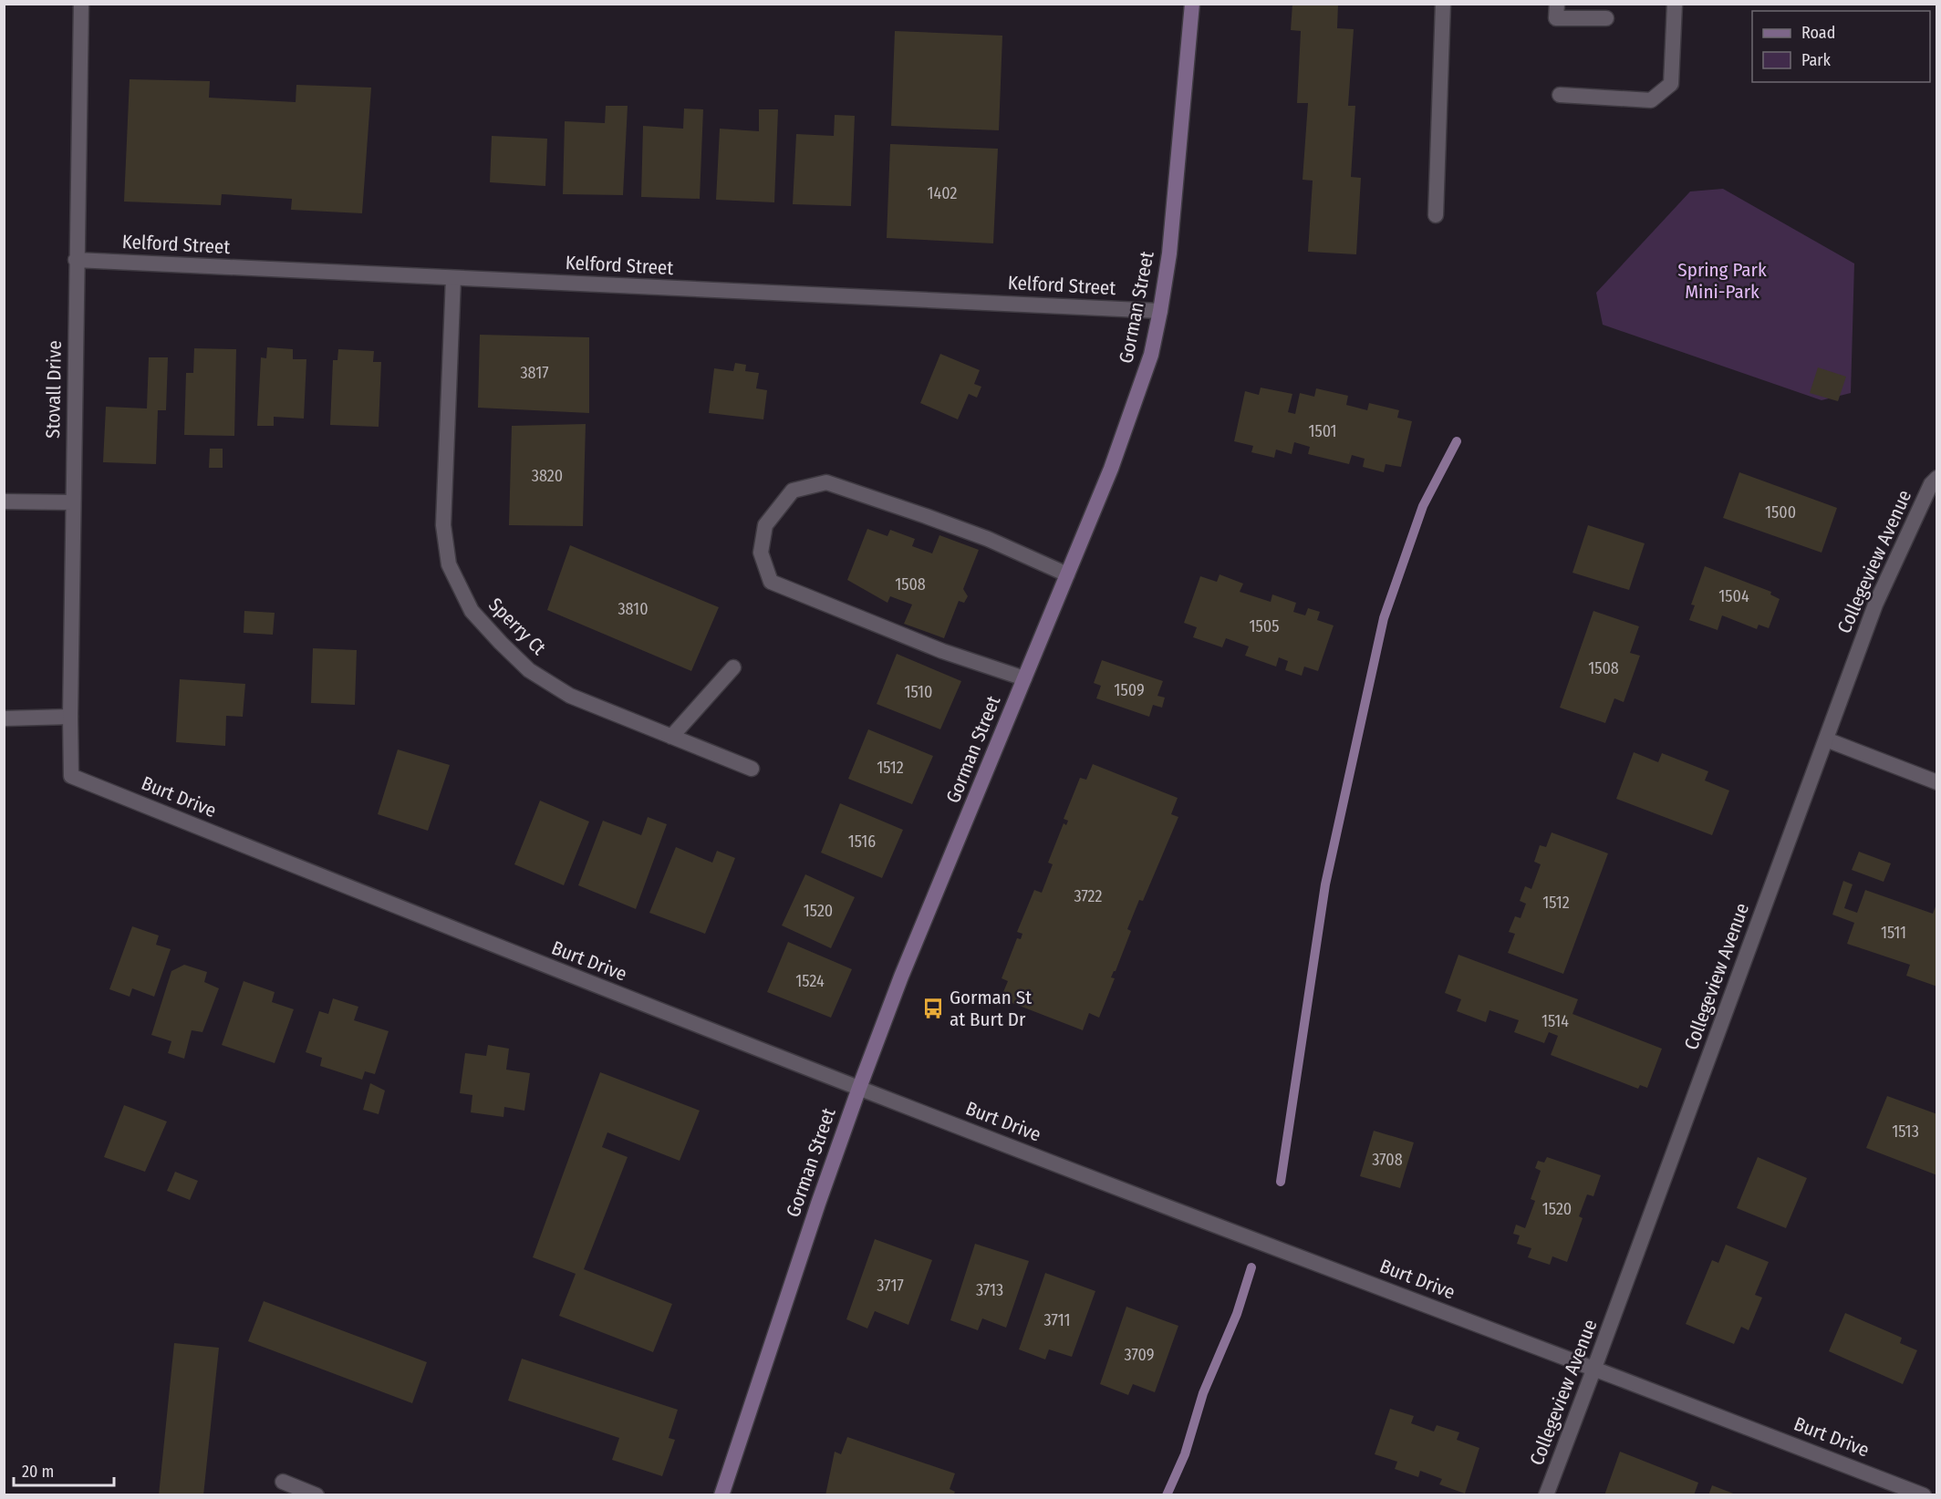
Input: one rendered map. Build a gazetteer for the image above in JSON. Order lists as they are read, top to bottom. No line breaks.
{"streets":{"main road":["Gorman Street"],"street":["Kelford Street","Stovall Drive","Collegeview Avenue","Sperry Ct","Burt Drive"]},"crossings":[["Kelford Street","Gorman Street"],["Kelford Street","Stovall Drive"],["Kelford Street","Sperry Ct"],["Gorman Street","Burt Drive"],["Stovall Drive","Burt Drive"],["Collegeview Avenue","Burt Drive"]],"parks":["Spring Park Mini-Park"],"places":{"bus stop":["Gorman St at Burt Dr"]},"house_numbers":["1402","3817","1501","3820","1500","1508","1504","3810","1505","1508","1509","1510","1512","1516","3722","1512","1520","1511","1524","1514","1513","3708","1520","3717","3713","3711","3709"],"legend":["Road","Park"],"scale_bar":"20 m"}
